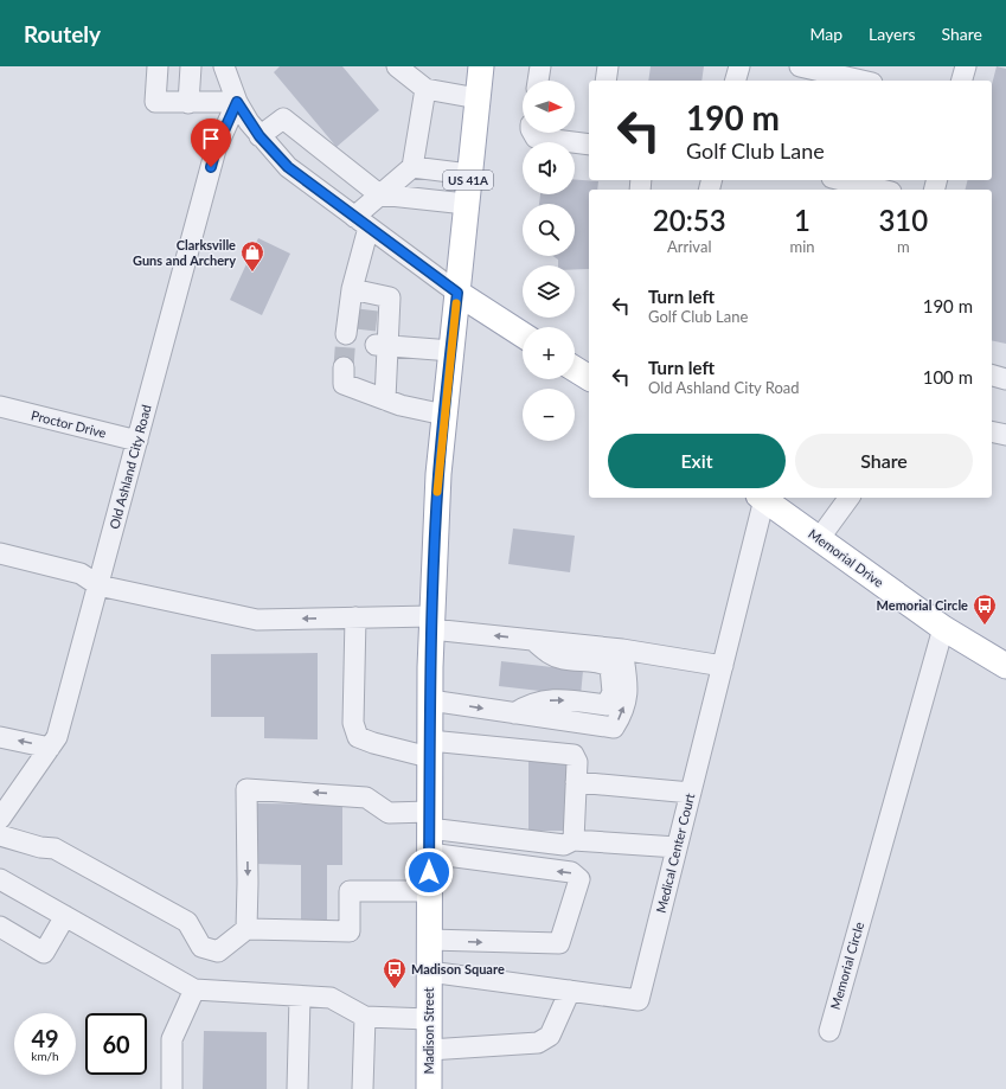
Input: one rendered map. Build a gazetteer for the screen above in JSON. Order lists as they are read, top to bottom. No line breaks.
{"streets":{"main road":["US 41A","Memorial Drive","Madison Street"],"street":["Proctor Drive","Old Ashland City Road","Medical Center Court","Memorial Circle"]},"crossings":[["Proctor Drive","Old Ashland City Road"],["Memorial Drive","Medical Center Court"],["Memorial Drive","Memorial Circle"],["Medical Center Court","Madison Street"]],"places":{"shop":["Clarksville Guns and Archery"],"bus stop":["Memorial Circle","Madison Square"]},"north":"right","page":{"header":"Routely","nav":["Map","Layers","Share"],"map_buttons":["+","−"],"turn":["190 m","Golf Club Lane"],"eta":["20:53","Arrival","1","min","310","m"],"list":[{"name":"Turn left","note":"Golf Club Lane","value":"190 m"},{"name":"Turn left","note":"Old Ashland City Road","value":"100 m"}],"buttons":["Exit","Share"],"speed":"49 km/h","limit":"60"}}
